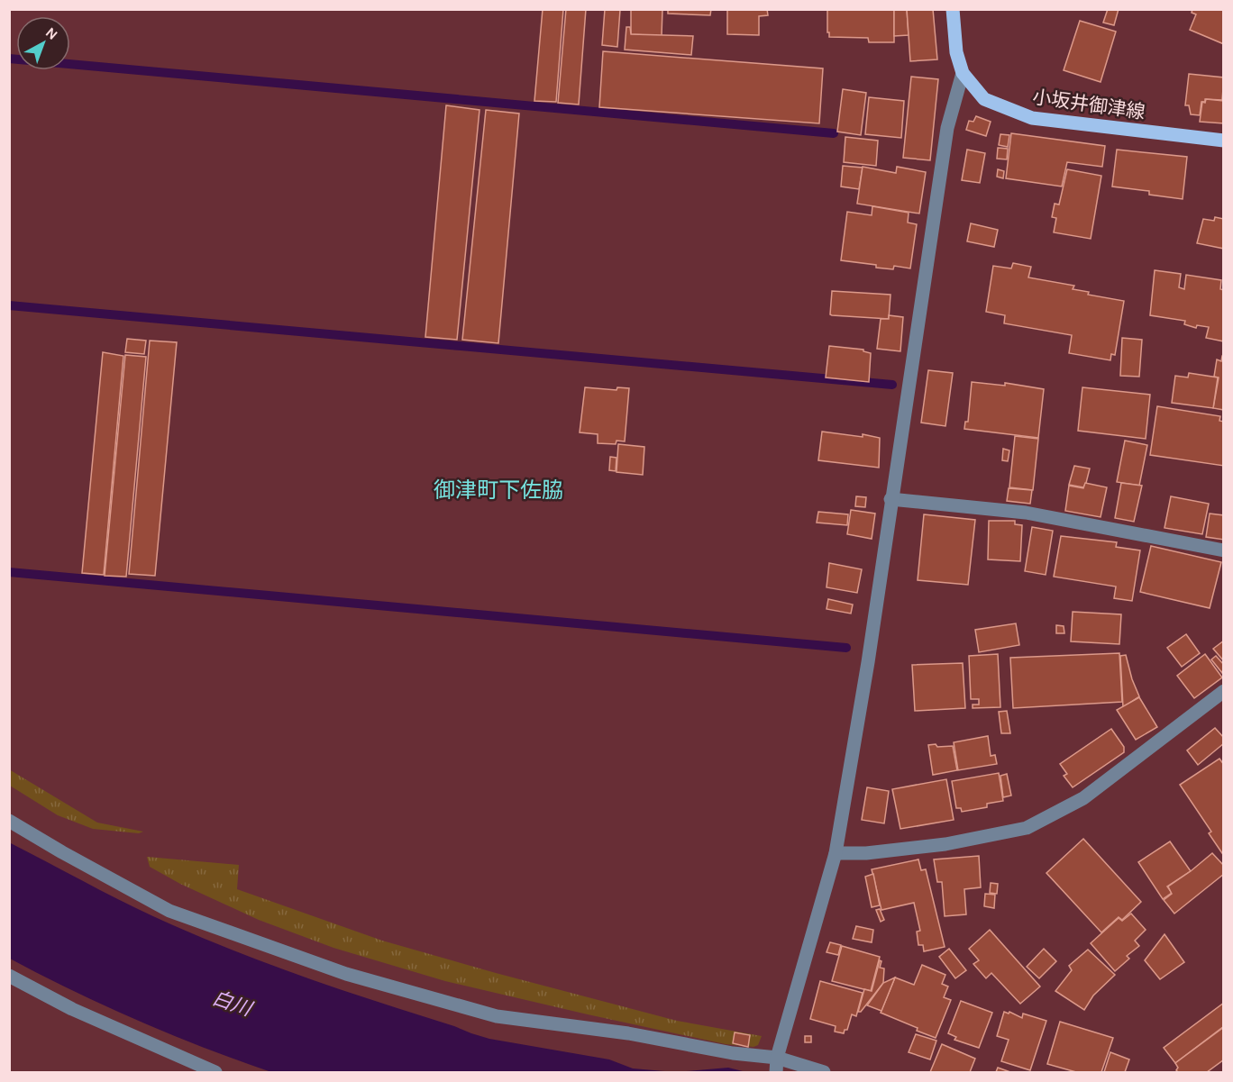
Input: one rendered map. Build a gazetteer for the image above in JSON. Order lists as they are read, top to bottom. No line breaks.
{"streets":{"main road":["小坂井御津線"]},"districts":["御津町下佐脇"],"water":["白川"],"north":"top right"}
